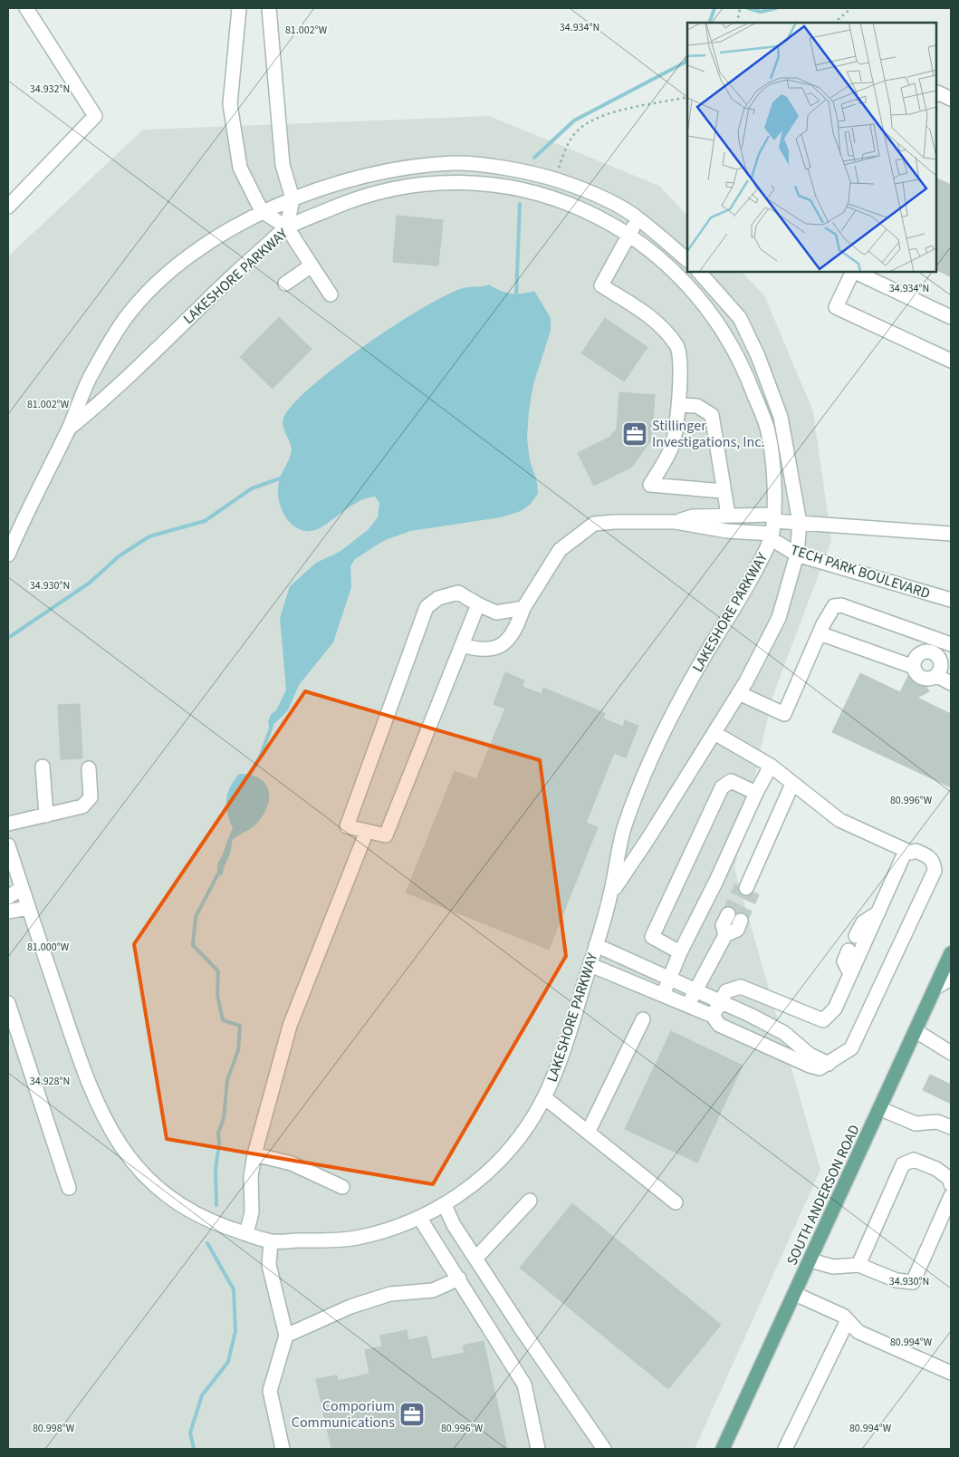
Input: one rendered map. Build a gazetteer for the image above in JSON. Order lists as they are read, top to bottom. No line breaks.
{"streets":{"main road":["SOUTH ANDERSON ROAD"],"street":["LAKESHORE PARKWAY","TECH PARK BOULEVARD"]},"crossings":[["LAKESHORE PARKWAY","TECH PARK BOULEVARD"]],"places":{"office":["Stillinger Investigations, Inc.","Comporium Communications"]},"coordinates":["34.934°N","81.002°W","34.932°N","34.930°N","80.996°W","81.000°W","34.928°N","80.994°W","80.998°W"]}
